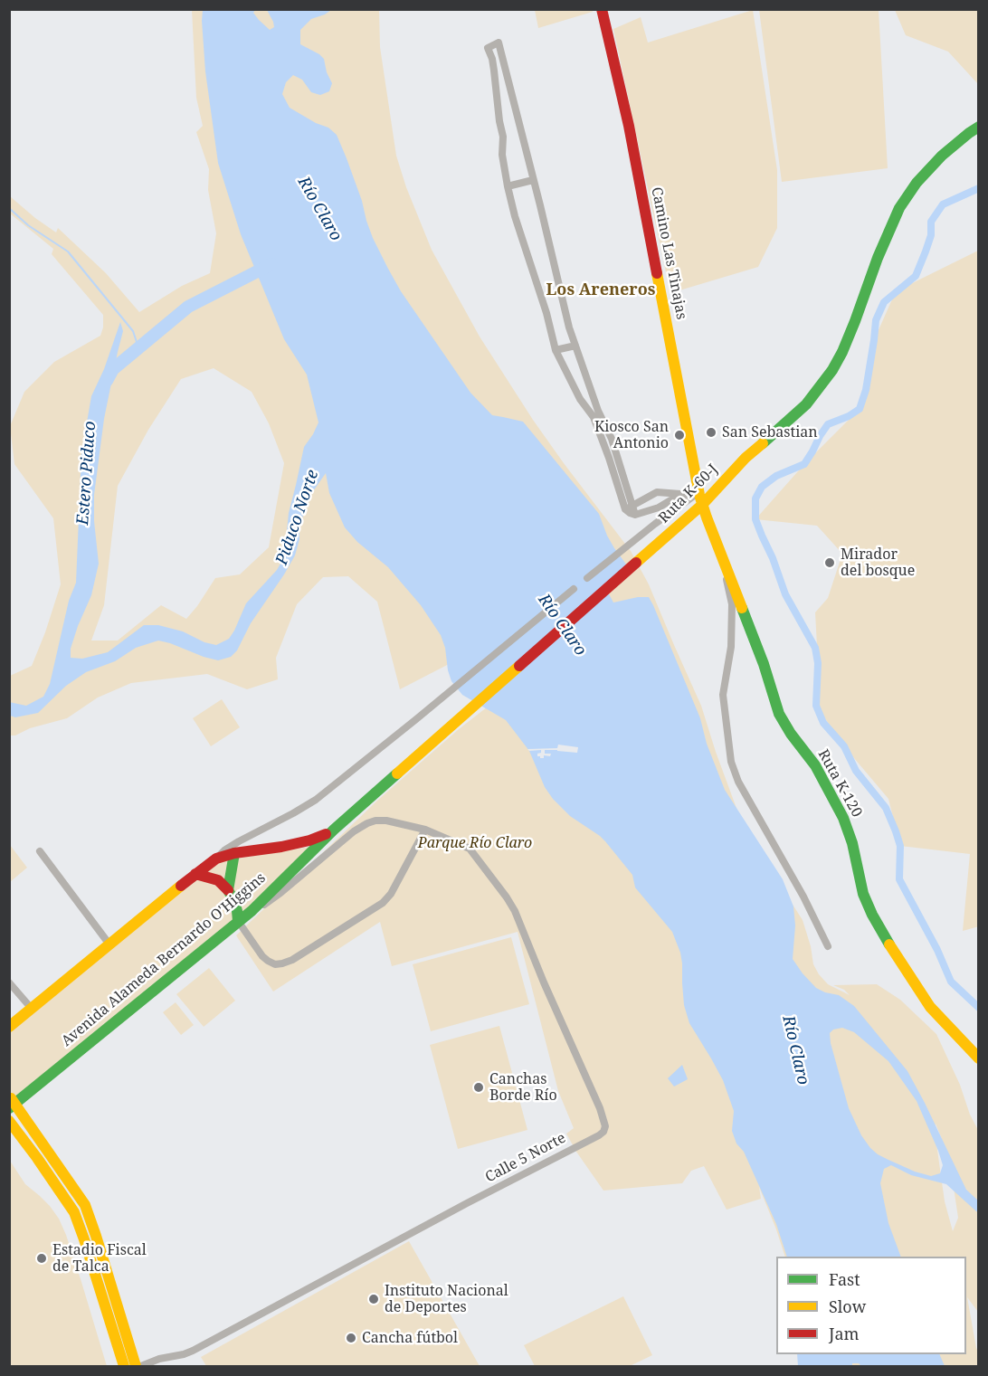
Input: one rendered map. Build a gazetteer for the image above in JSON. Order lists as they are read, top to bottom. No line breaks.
{"streets":{"main road":["Camino Las Tinajas","Ruta K-60-J","Ruta K-120","Avenida Alameda Bernardo O'Higgins"],"street":["Calle 5 Norte"]},"crossings":[["Camino Las Tinajas","Ruta K-60-J"],["Camino Las Tinajas","Ruta K-120"],["Ruta K-60-J","Ruta K-120"],["Ruta K-60-J","Avenida Alameda Bernardo O'Higgins"]],"districts":["Los Areneros"],"water":["Río Claro","Estero Piduco","Piduco Norte"],"parks":["Parque Río Claro"],"places":["San Sebastian","Kiosco San Antonio","Mirador del bosque","Canchas Borde Río","Estadio Fiscal de Talca","Instituto Nacional de Deportes","Cancha fútbol"],"legend":["Fast","Slow","Jam"]}
